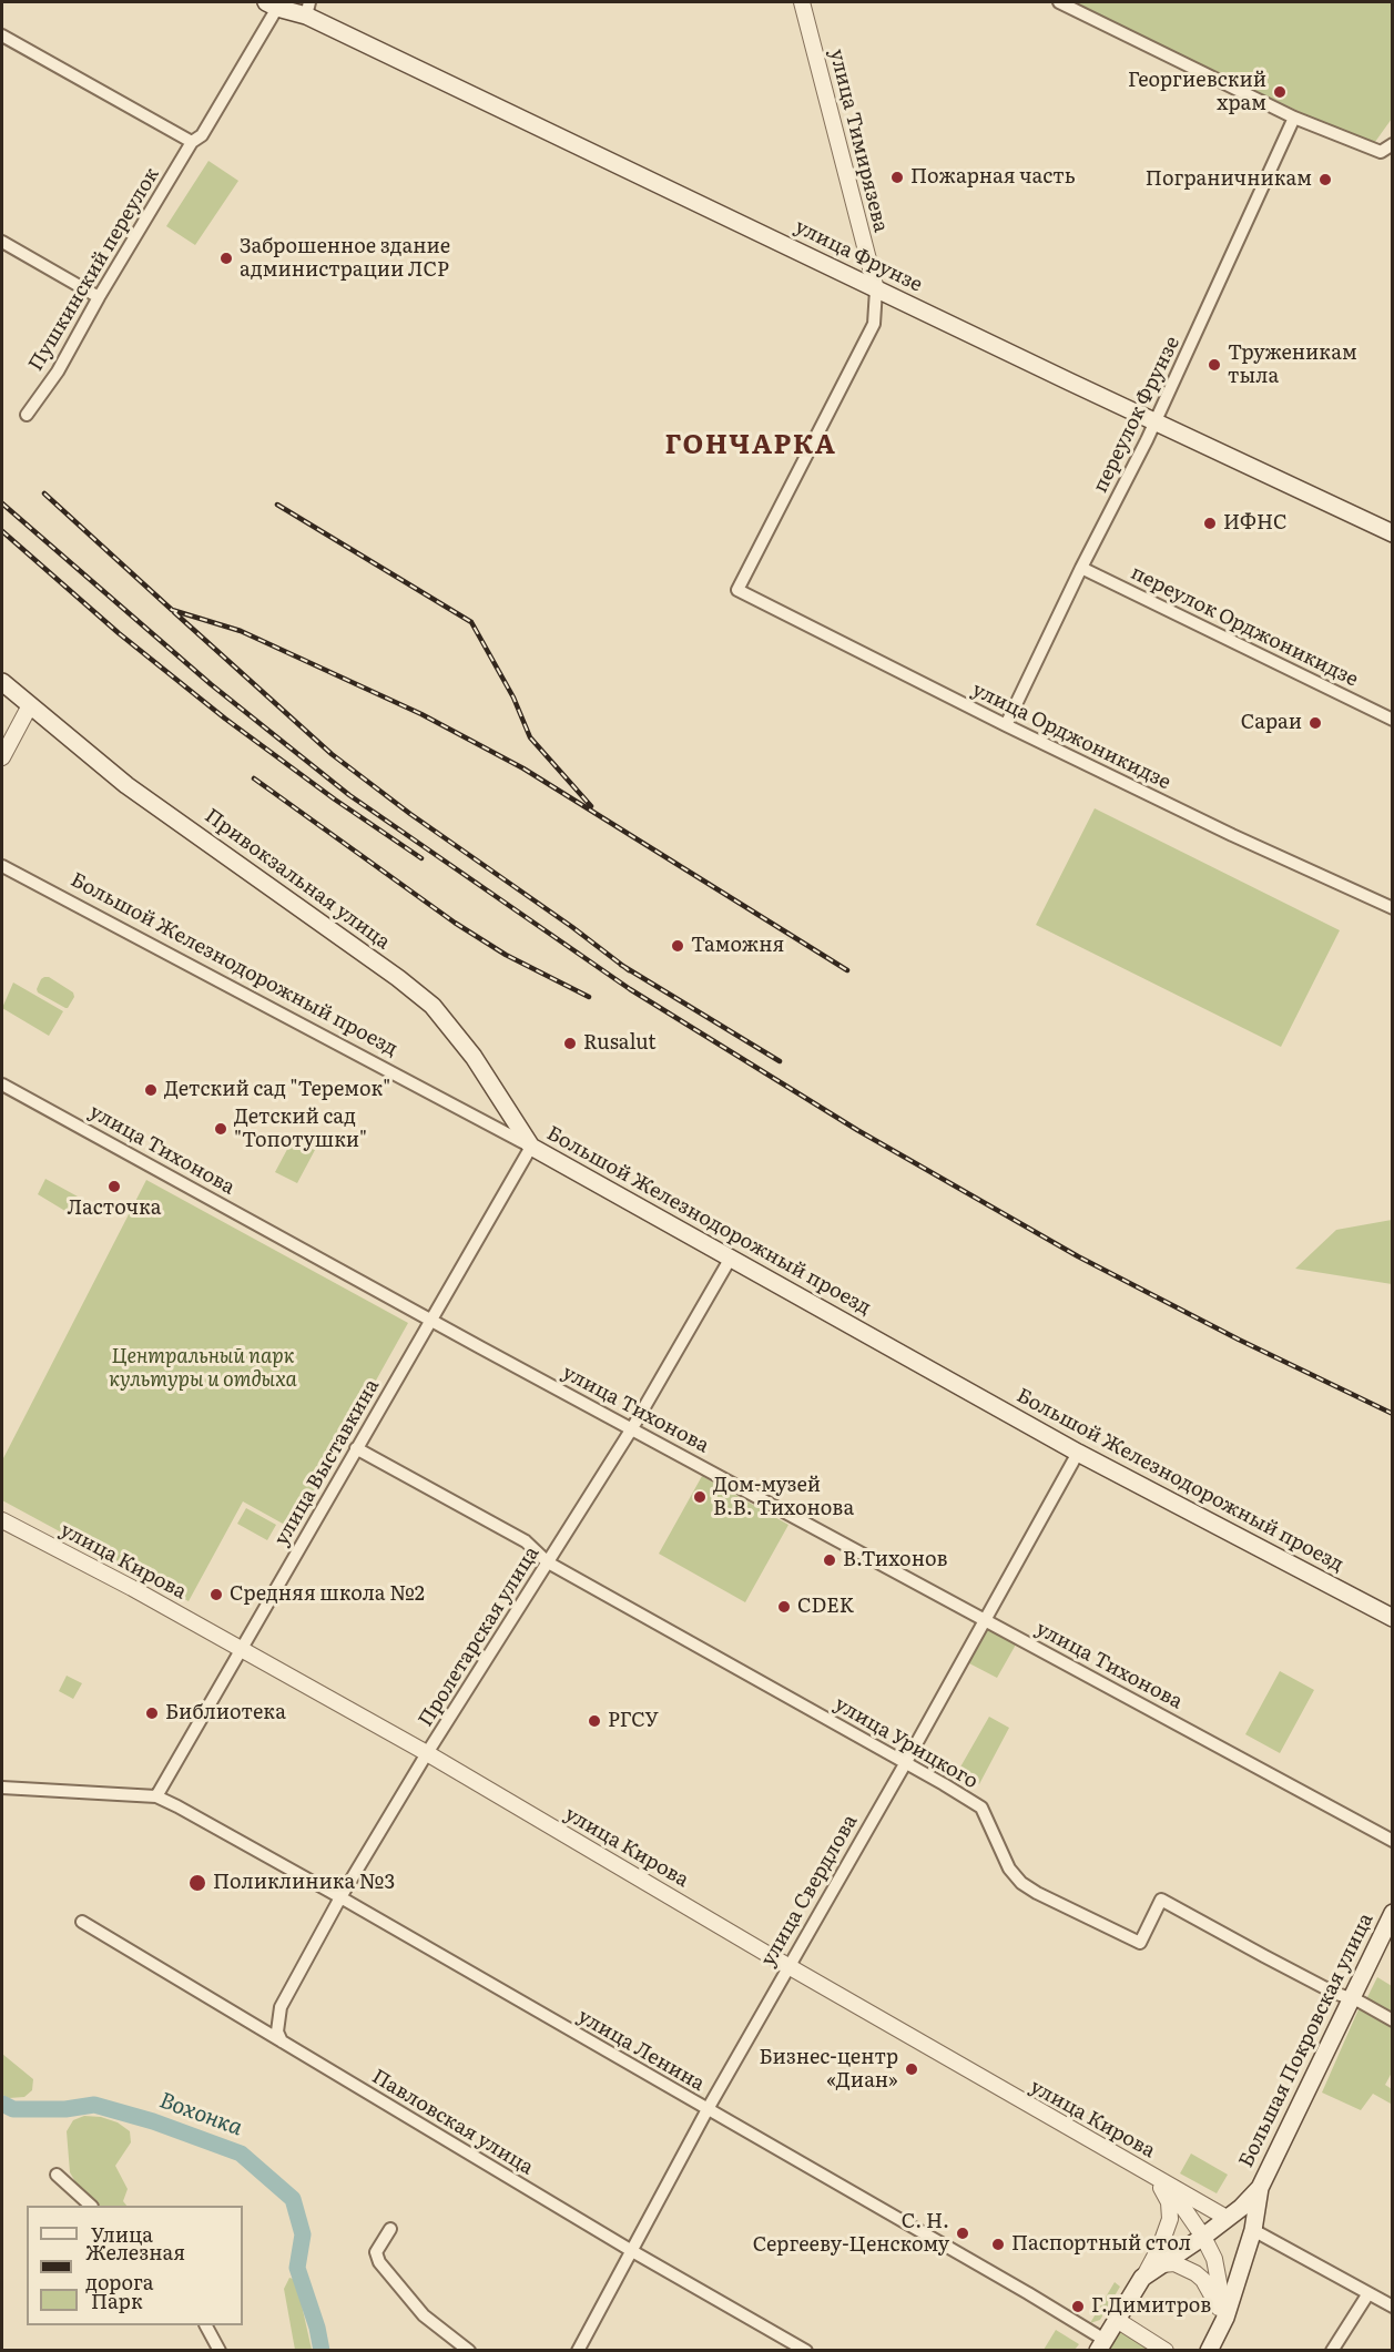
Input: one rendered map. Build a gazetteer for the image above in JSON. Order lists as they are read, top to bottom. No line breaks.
{"streets":{"main road":["улица Фрунзе","Привокзальная улица","Большой Железнодорожный проезд","Большая Покровская улица"],"street":["улица Тимирязева","Пушкинский переулок","переулок Фрунзе","переулок Орджоникидзе","улица Орджоникидзе","улица Тихонова","улица Выставкина","улица Кирова","Пролетарская улица","улица Урицкого","улица Свердлова","улица Ленина","Павловская улица"]},"crossings":[["улица Тимирязева","улица Фрунзе"],["улица Тимирязева","улица Орджоникидзе"],["улица Фрунзе","Пушкинский переулок"],["улица Фрунзе","переулок Фрунзе"],["улица Фрунзе","улица Орджоникидзе"],["переулок Фрунзе","переулок Орджоникидзе"],["переулок Фрунзе","улица Орджоникидзе"],["Привокзальная улица","Большой Железнодорожный проезд"],["Привокзальная улица","улица Выставкина"],["Большой Железнодорожный проезд","улица Выставкина"],["Большой Железнодорожный проезд","Пролетарская улица"],["Большой Железнодорожный проезд","улица Свердлова"],["улица Тихонова","улица Выставкина"],["улица Тихонова","Пролетарская улица"],["улица Тихонова","улица Свердлова"],["улица Выставкина","улица Кирова"],["улица Выставкина","улица Урицкого"],["улица Выставкина","улица Ленина"],["улица Кирова","Пролетарская улица"],["улица Кирова","улица Свердлова"],["Пролетарская улица","улица Урицкого"],["Пролетарская улица","улица Ленина"],["Пролетарская улица","Павловская улица"],["улица Урицкого","улица Свердлова"],["улица Урицкого","Большая Покровская улица"],["улица Свердлова","улица Ленина"],["улица Свердлова","Павловская улица"]],"districts":["ГОНЧАРКА"],"water":["Вохонка"],"parks":["Центральный парк культуры и отдыха"],"places":["Георгиевский храм","Пожарная часть","Пограничникам","Заброшенное здание администрации ЛСР","Труженикам тыла","ИФНС","Сараи","Таможня","Rusalut","Детский сад \"Теремок\"","Детский сад \"Топотушки\"","Ласточка","Дом-музей В.В. Тихонова","В.Тихонов","Средняя школа №2","CDEK","Библиотека","РГСУ","Поликлиника №3","Бизнес-центр «Диан»","С. Н. Сергееву-Ценскому","Паспортный стол","Г.Димитров"],"legend":["Улица","Железная дорога","Парк"]}
